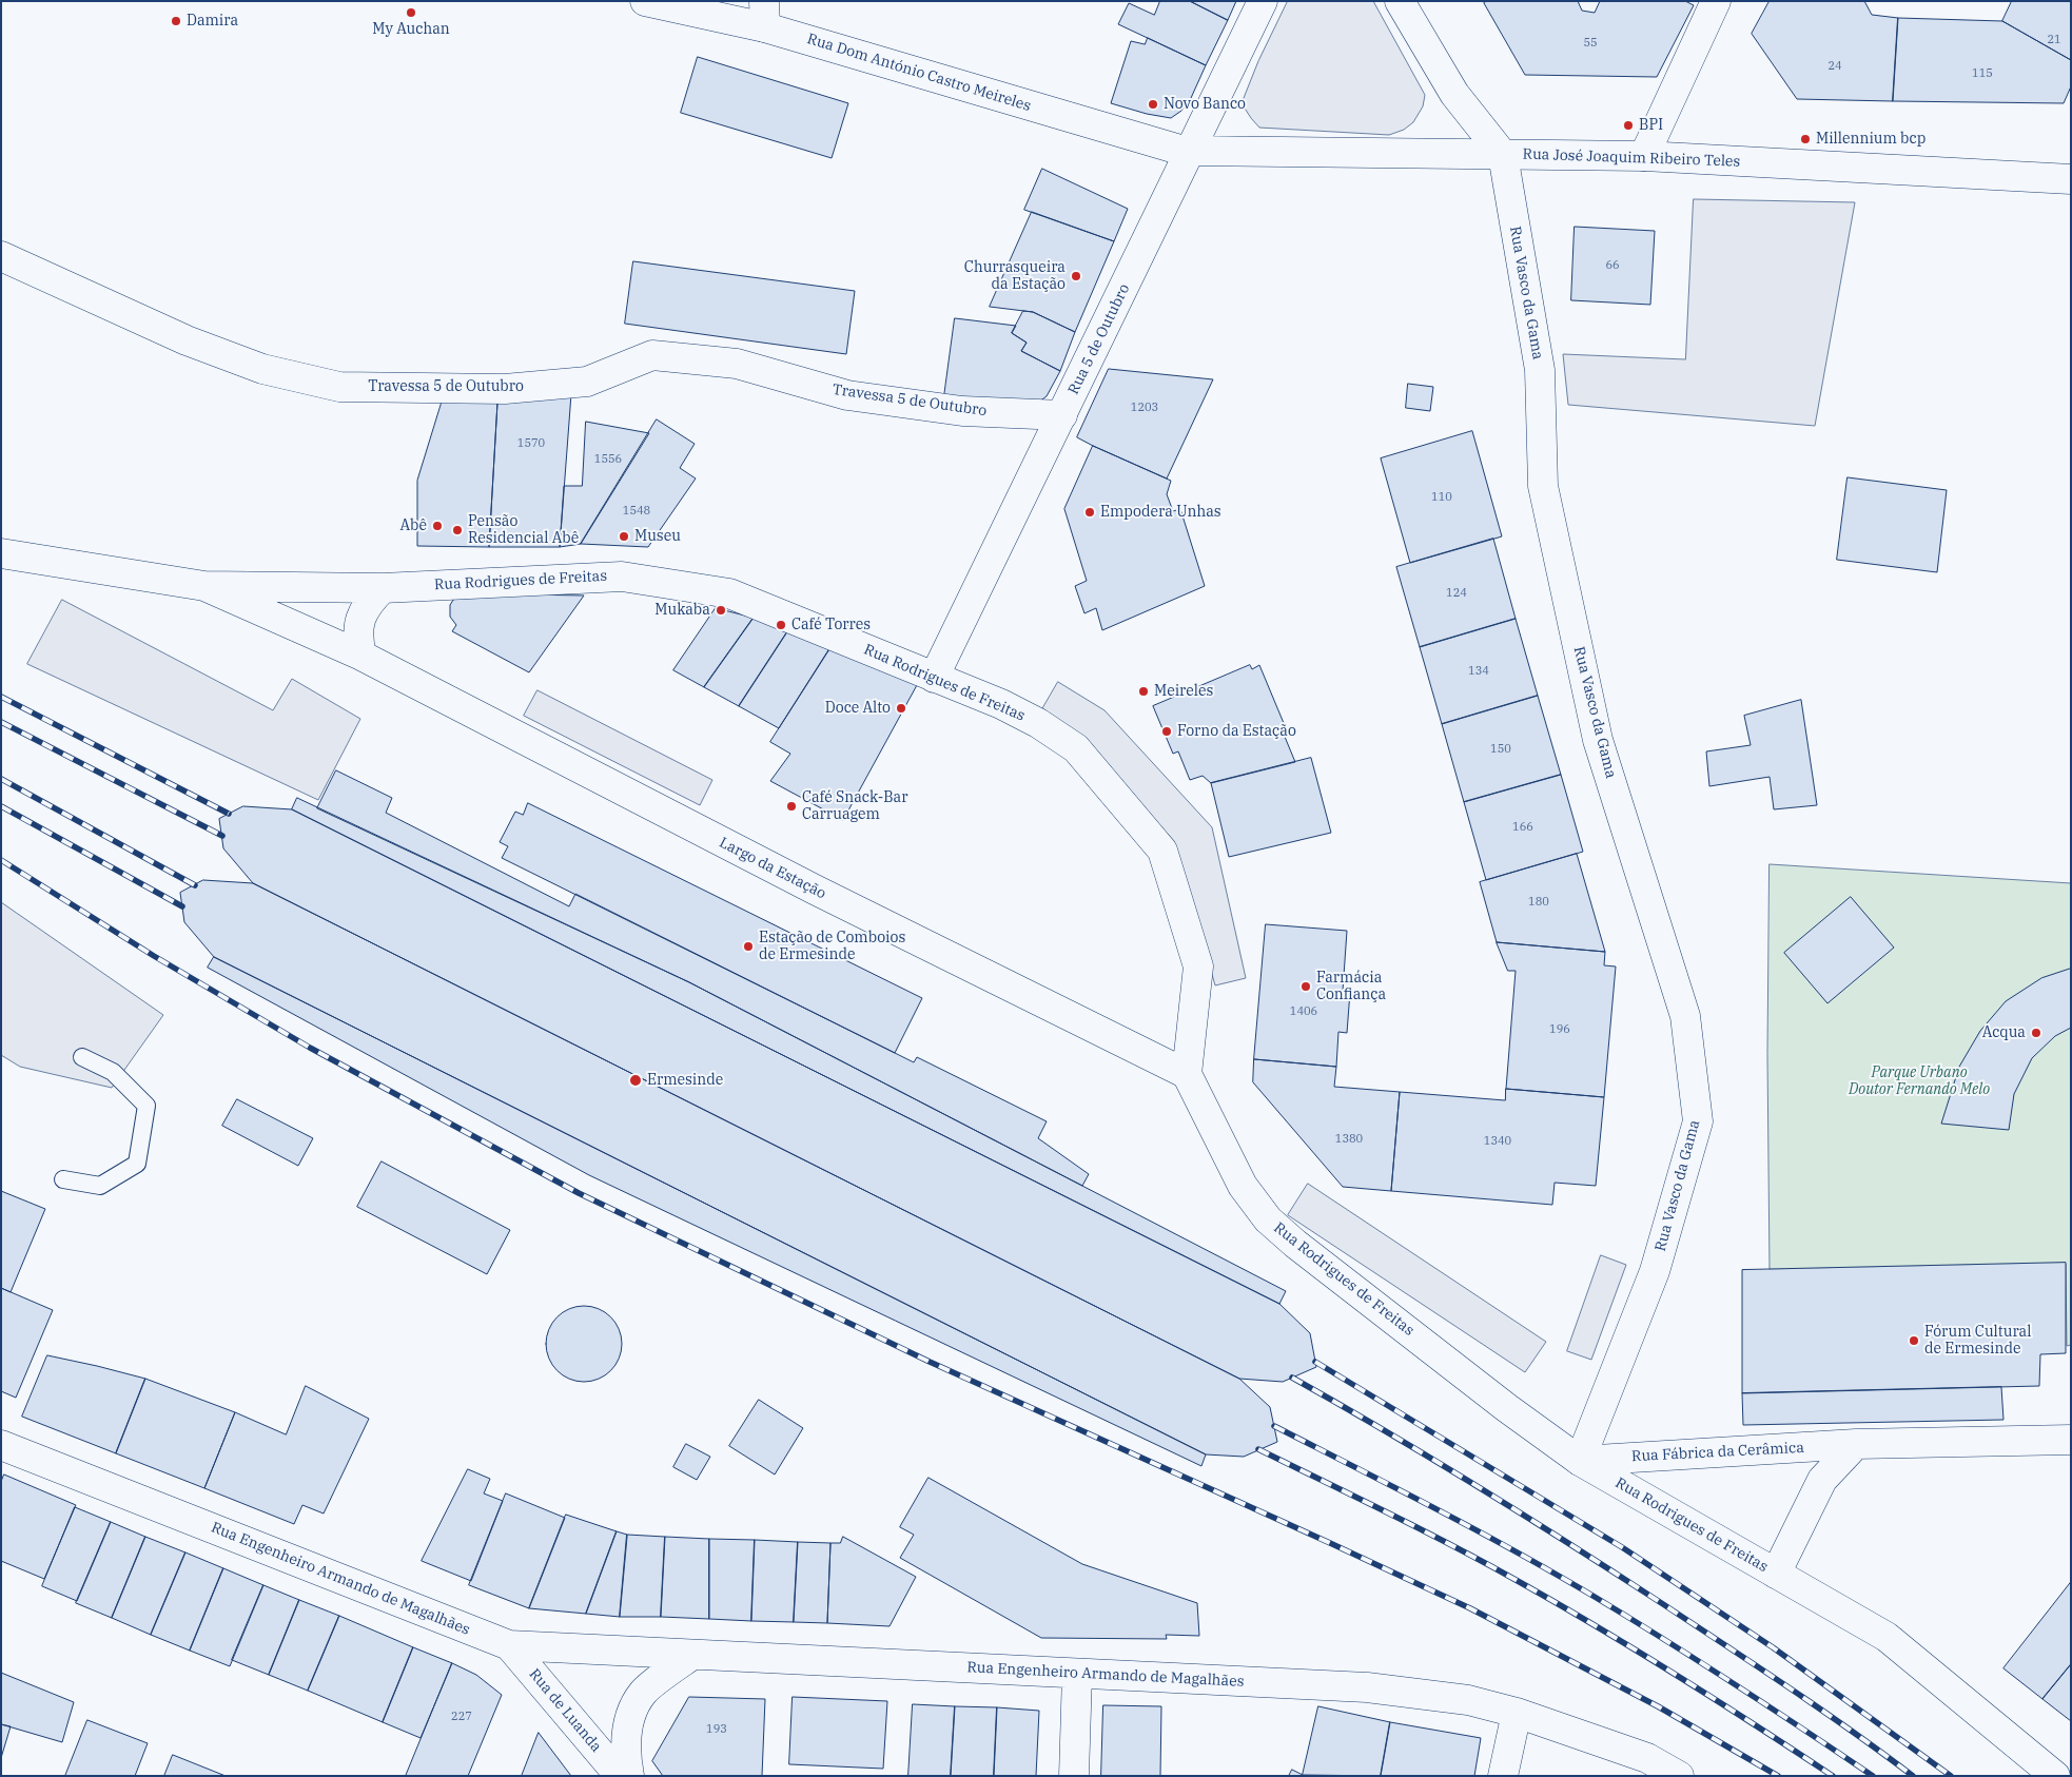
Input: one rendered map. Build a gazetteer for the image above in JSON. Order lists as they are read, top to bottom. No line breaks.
{"streets":{"main road":["Rua Dom António Castro Meireles","Rua José Joaquim Ribeiro Teles","Rua Vasco da Gama","Rua 5 de Outubro","Travessa 5 de Outubro","Rua Rodrigues de Freitas","Largo da Estação","Rua Fábrica da Cerâmica","Rua Engenheiro Armando de Magalhães","Rua de Luanda"]},"crossings":[["Rua Dom António Castro Meireles","Rua José Joaquim Ribeiro Teles"],["Rua Dom António Castro Meireles","Rua 5 de Outubro"],["Rua José Joaquim Ribeiro Teles","Rua Vasco da Gama"],["Rua José Joaquim Ribeiro Teles","Rua 5 de Outubro"],["Rua Vasco da Gama","Rua Rodrigues de Freitas"],["Rua Vasco da Gama","Rua Fábrica da Cerâmica"],["Rua 5 de Outubro","Travessa 5 de Outubro"],["Rua 5 de Outubro","Rua Rodrigues de Freitas"],["Rua Rodrigues de Freitas","Largo da Estação"],["Rua Rodrigues de Freitas","Rua Fábrica da Cerâmica"],["Rua Engenheiro Armando de Magalhães","Rua de Luanda"]],"parks":["Parque Urbano Doutor Fernando Melo"],"places":["My Auchan","Damira","Novo Banco","BPI","Millennium bcp","Churrasqueira da Estação","Empodera Unhas","Abê","Pensão Residencial Abê","Museu","Mukaba","Café Torres","Meireles","Doce Alto","Forno da Estação","Café Snack-Bar Carruagem","Estação de Comboios de Ermesinde","Farmácia Confiança","Acqua","Ermesinde","Fórum Cultural de Ermesinde"],"house_numbers":["21","55","24","115","66","1203","1570","1556","110","1548","124","134","150","166","180","1406","196","1380","1340","227","193"]}
